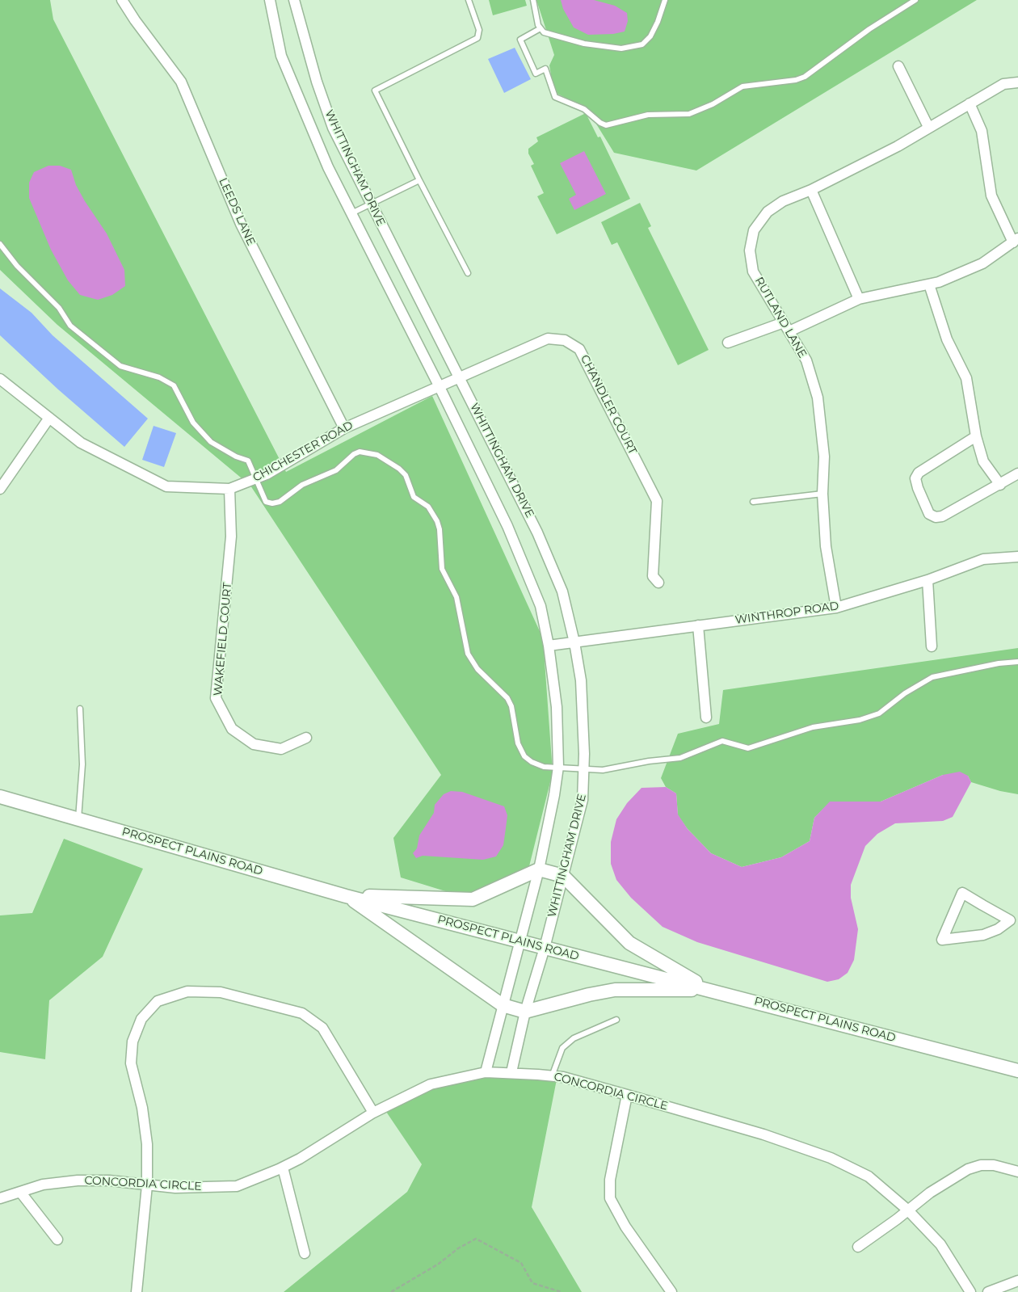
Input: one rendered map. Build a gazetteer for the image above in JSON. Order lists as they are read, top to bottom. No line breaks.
{"streets":{"street":["WHITTINGHAM DRIVE","LEEDS LANE","RUTLAND LANE","CHANDLER COURT","CHICHESTER ROAD","WINTHROP ROAD","WAKEFIELD COURT","PROSPECT PLAINS ROAD","CONCORDIA CIRCLE"]},"crossings":[["WHITTINGHAM DRIVE","CHANDLER COURT"],["WHITTINGHAM DRIVE","CHICHESTER ROAD"],["WHITTINGHAM DRIVE","WINTHROP ROAD"],["WHITTINGHAM DRIVE","PROSPECT PLAINS ROAD"],["WHITTINGHAM DRIVE","CONCORDIA CIRCLE"],["LEEDS LANE","CHICHESTER ROAD"],["RUTLAND LANE","WINTHROP ROAD"],["CHANDLER COURT","CHICHESTER ROAD"],["CHICHESTER ROAD","WAKEFIELD COURT"]]}
